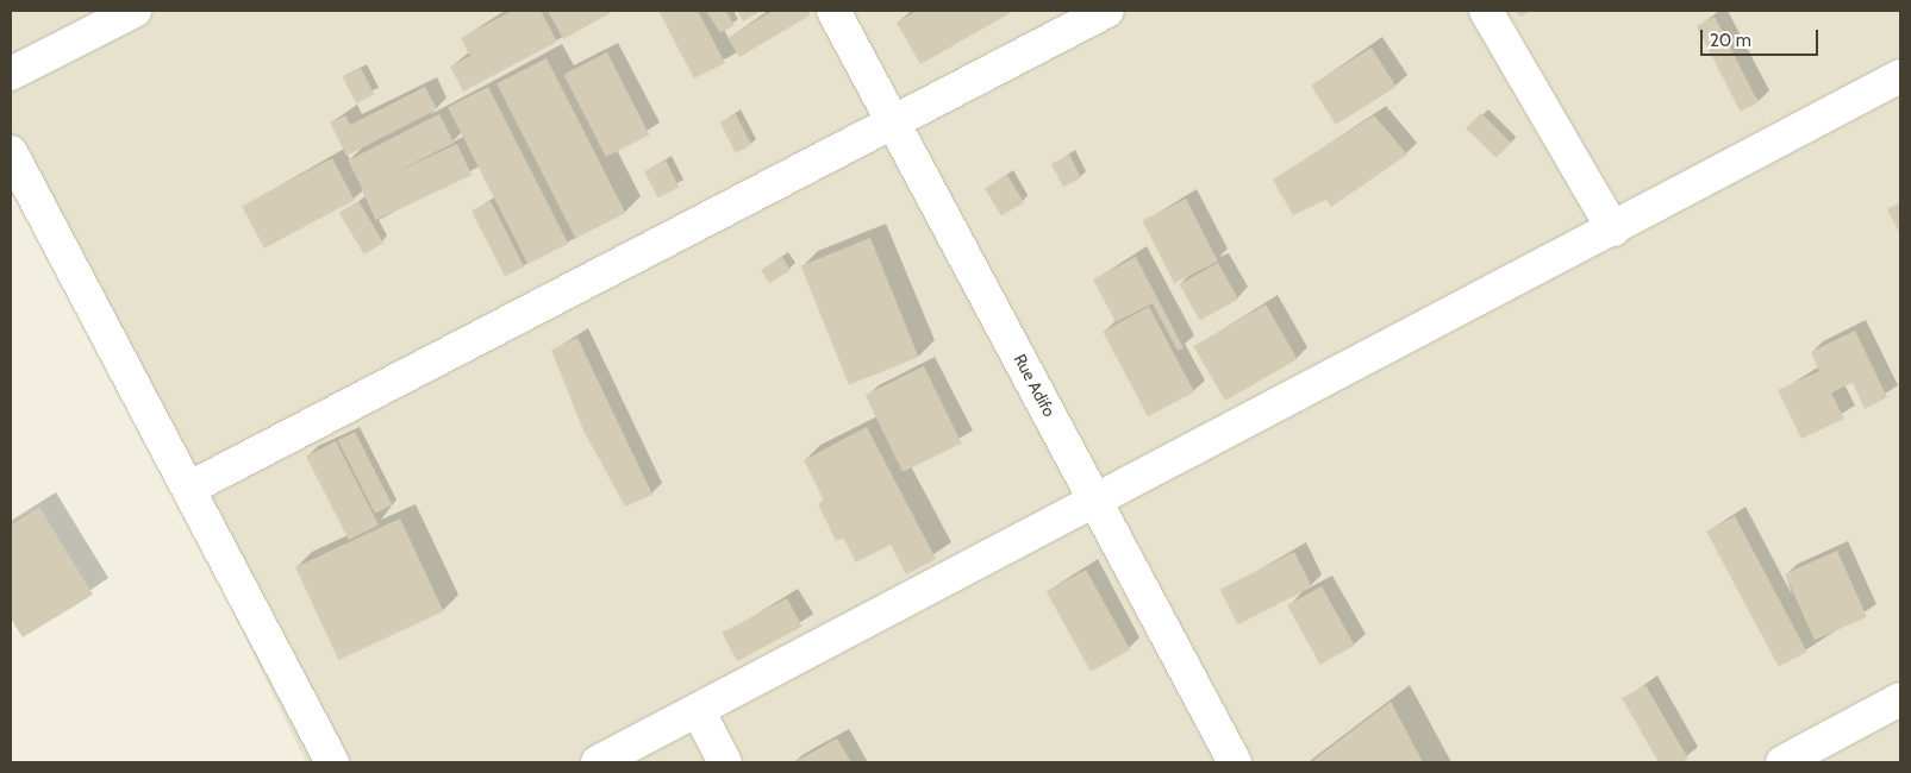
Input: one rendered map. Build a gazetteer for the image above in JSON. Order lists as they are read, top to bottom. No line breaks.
{"streets":{"street":["Rue Adifo"]},"scale_bar":"20 m"}
